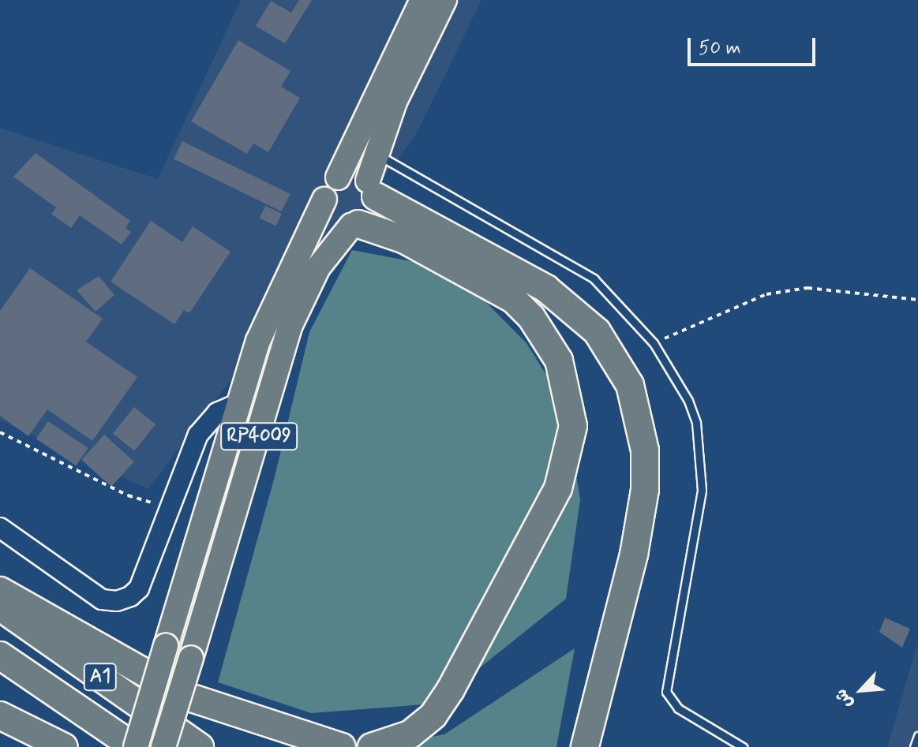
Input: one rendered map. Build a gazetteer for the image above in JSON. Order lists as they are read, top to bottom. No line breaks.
{"streets":{"highway":["A1"],"main road":["RP4009"]},"crossings":[["RP4009","A1"]],"scale_bar":"50 m","north":"bottom left"}
